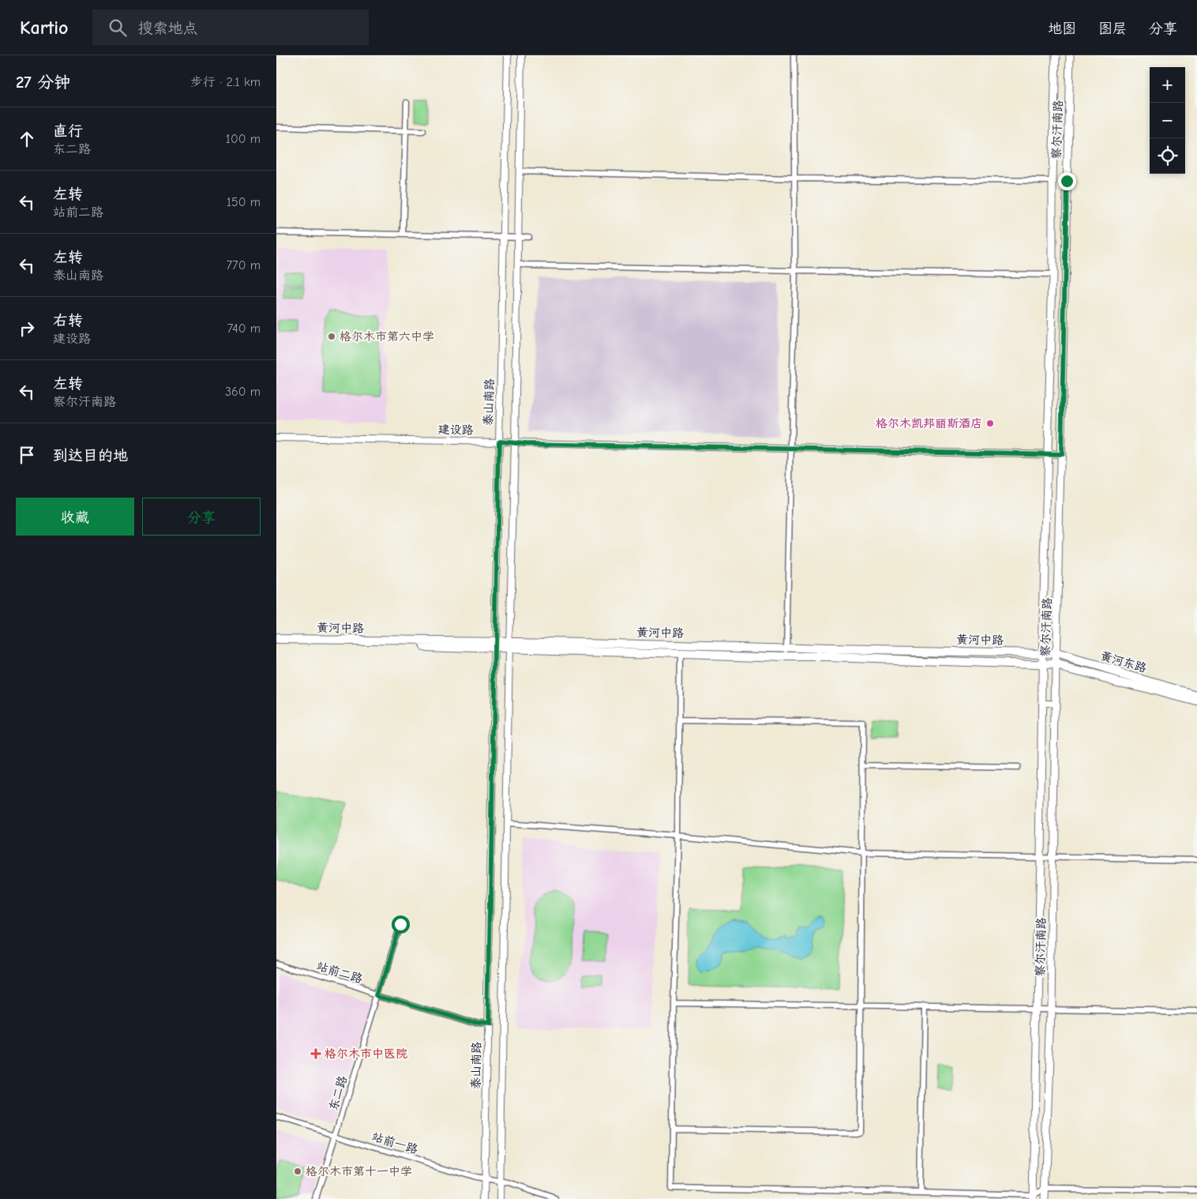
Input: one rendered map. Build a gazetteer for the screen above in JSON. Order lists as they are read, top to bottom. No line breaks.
{"streets":{"highway":["黄河中路","黄河东路"],"main road":["察尔汗南路"],"street":["泰山南路","建设路","站前二路","东二路","站前一路"]},"crossings":[["察尔汗南路","建设路"],["察尔汗南路","黄河中路"],["察尔汗南路","黄河东路"],["泰山南路","建设路"],["泰山南路","黄河中路"],["泰山南路","站前二路"],["泰山南路","站前一路"],["黄河中路","黄河东路"],["站前二路","东二路"],["东二路","站前一路"]],"places":{"other":["格尔木市第六中学","格尔木凯邦丽斯酒店","格尔木市第十一中学"],"health":["格尔木市中医院"]},"page":{"header":"Kartio","search":"搜索地点","nav":["地图","图层","分享"],"heading":["27 分钟","步行 · 2.1 km"],"map_buttons":["+","−"],"list":[["直行","东二路","100 m"],["左转","站前二路","150 m"],["左转","泰山南路","770 m"],["右转","建设路","740 m"],["左转","察尔汗南路","360 m"],"到达目的地"],"buttons":["收藏","分享"]}}
